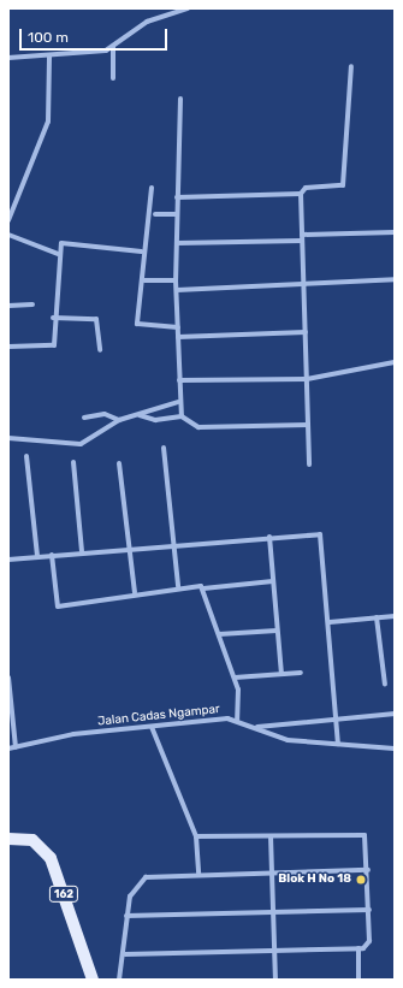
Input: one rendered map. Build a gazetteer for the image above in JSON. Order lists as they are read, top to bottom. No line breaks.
{"streets":{"main road":["162"],"street":["Jalan Cadas Ngampar"]},"places":["Blok H No 18"],"scale_bar":"100 m"}
